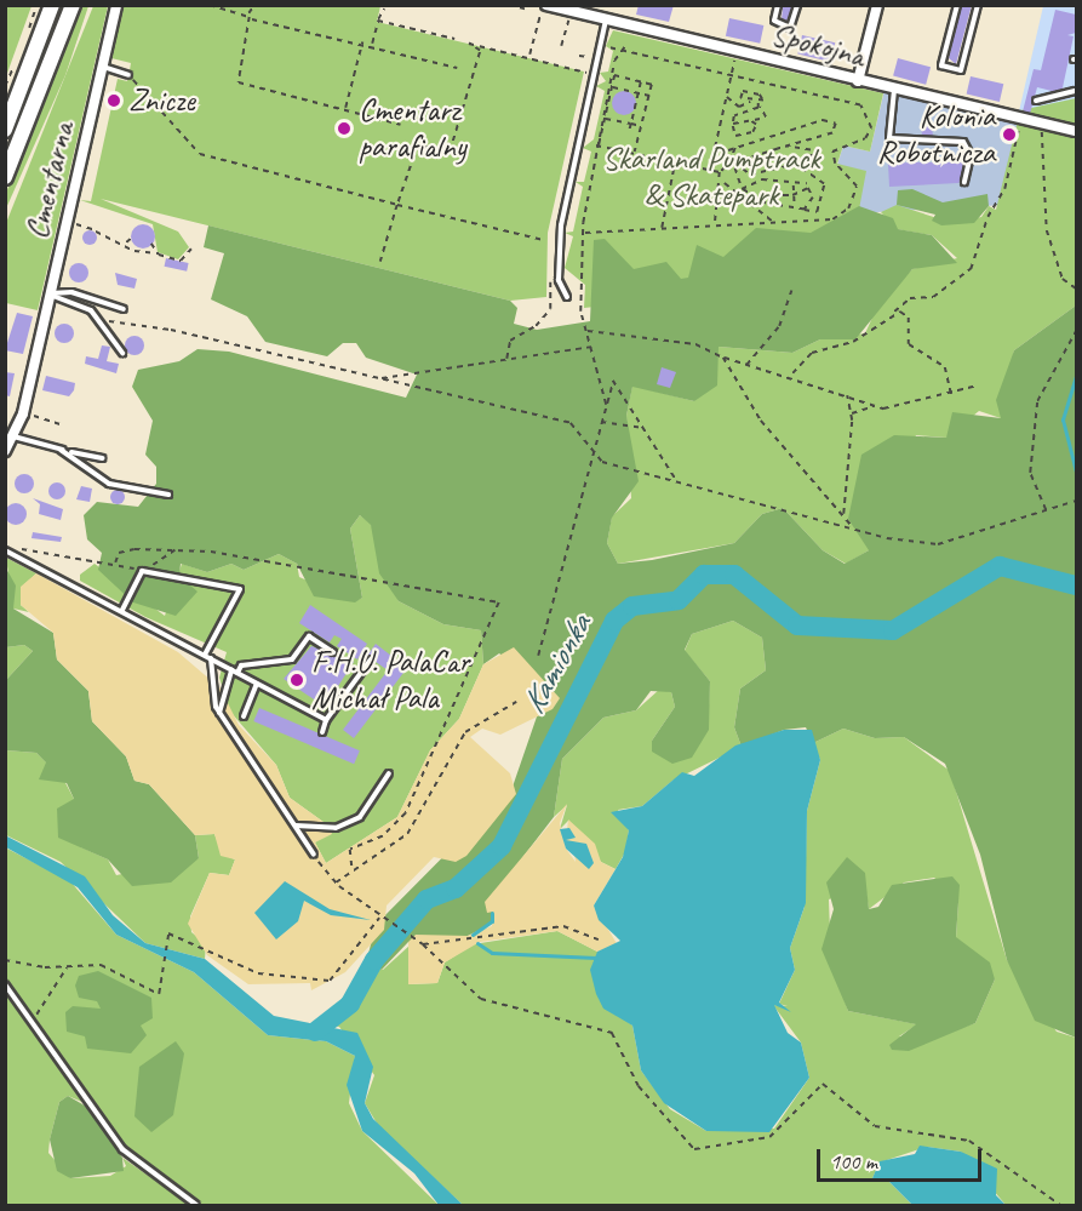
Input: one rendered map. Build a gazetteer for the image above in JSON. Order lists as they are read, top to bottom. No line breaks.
{"streets":{"street":["Spokojna","Cmentarna"]},"water":["Kamionka"],"parks":["Skarland Pumptrack & Skatepark"],"places":["Znicze","Cmentarz parafialny","Kolonia Robotnicza","F.H.U. PalaCar Michał Pala"],"scale_bar":"100 m"}
